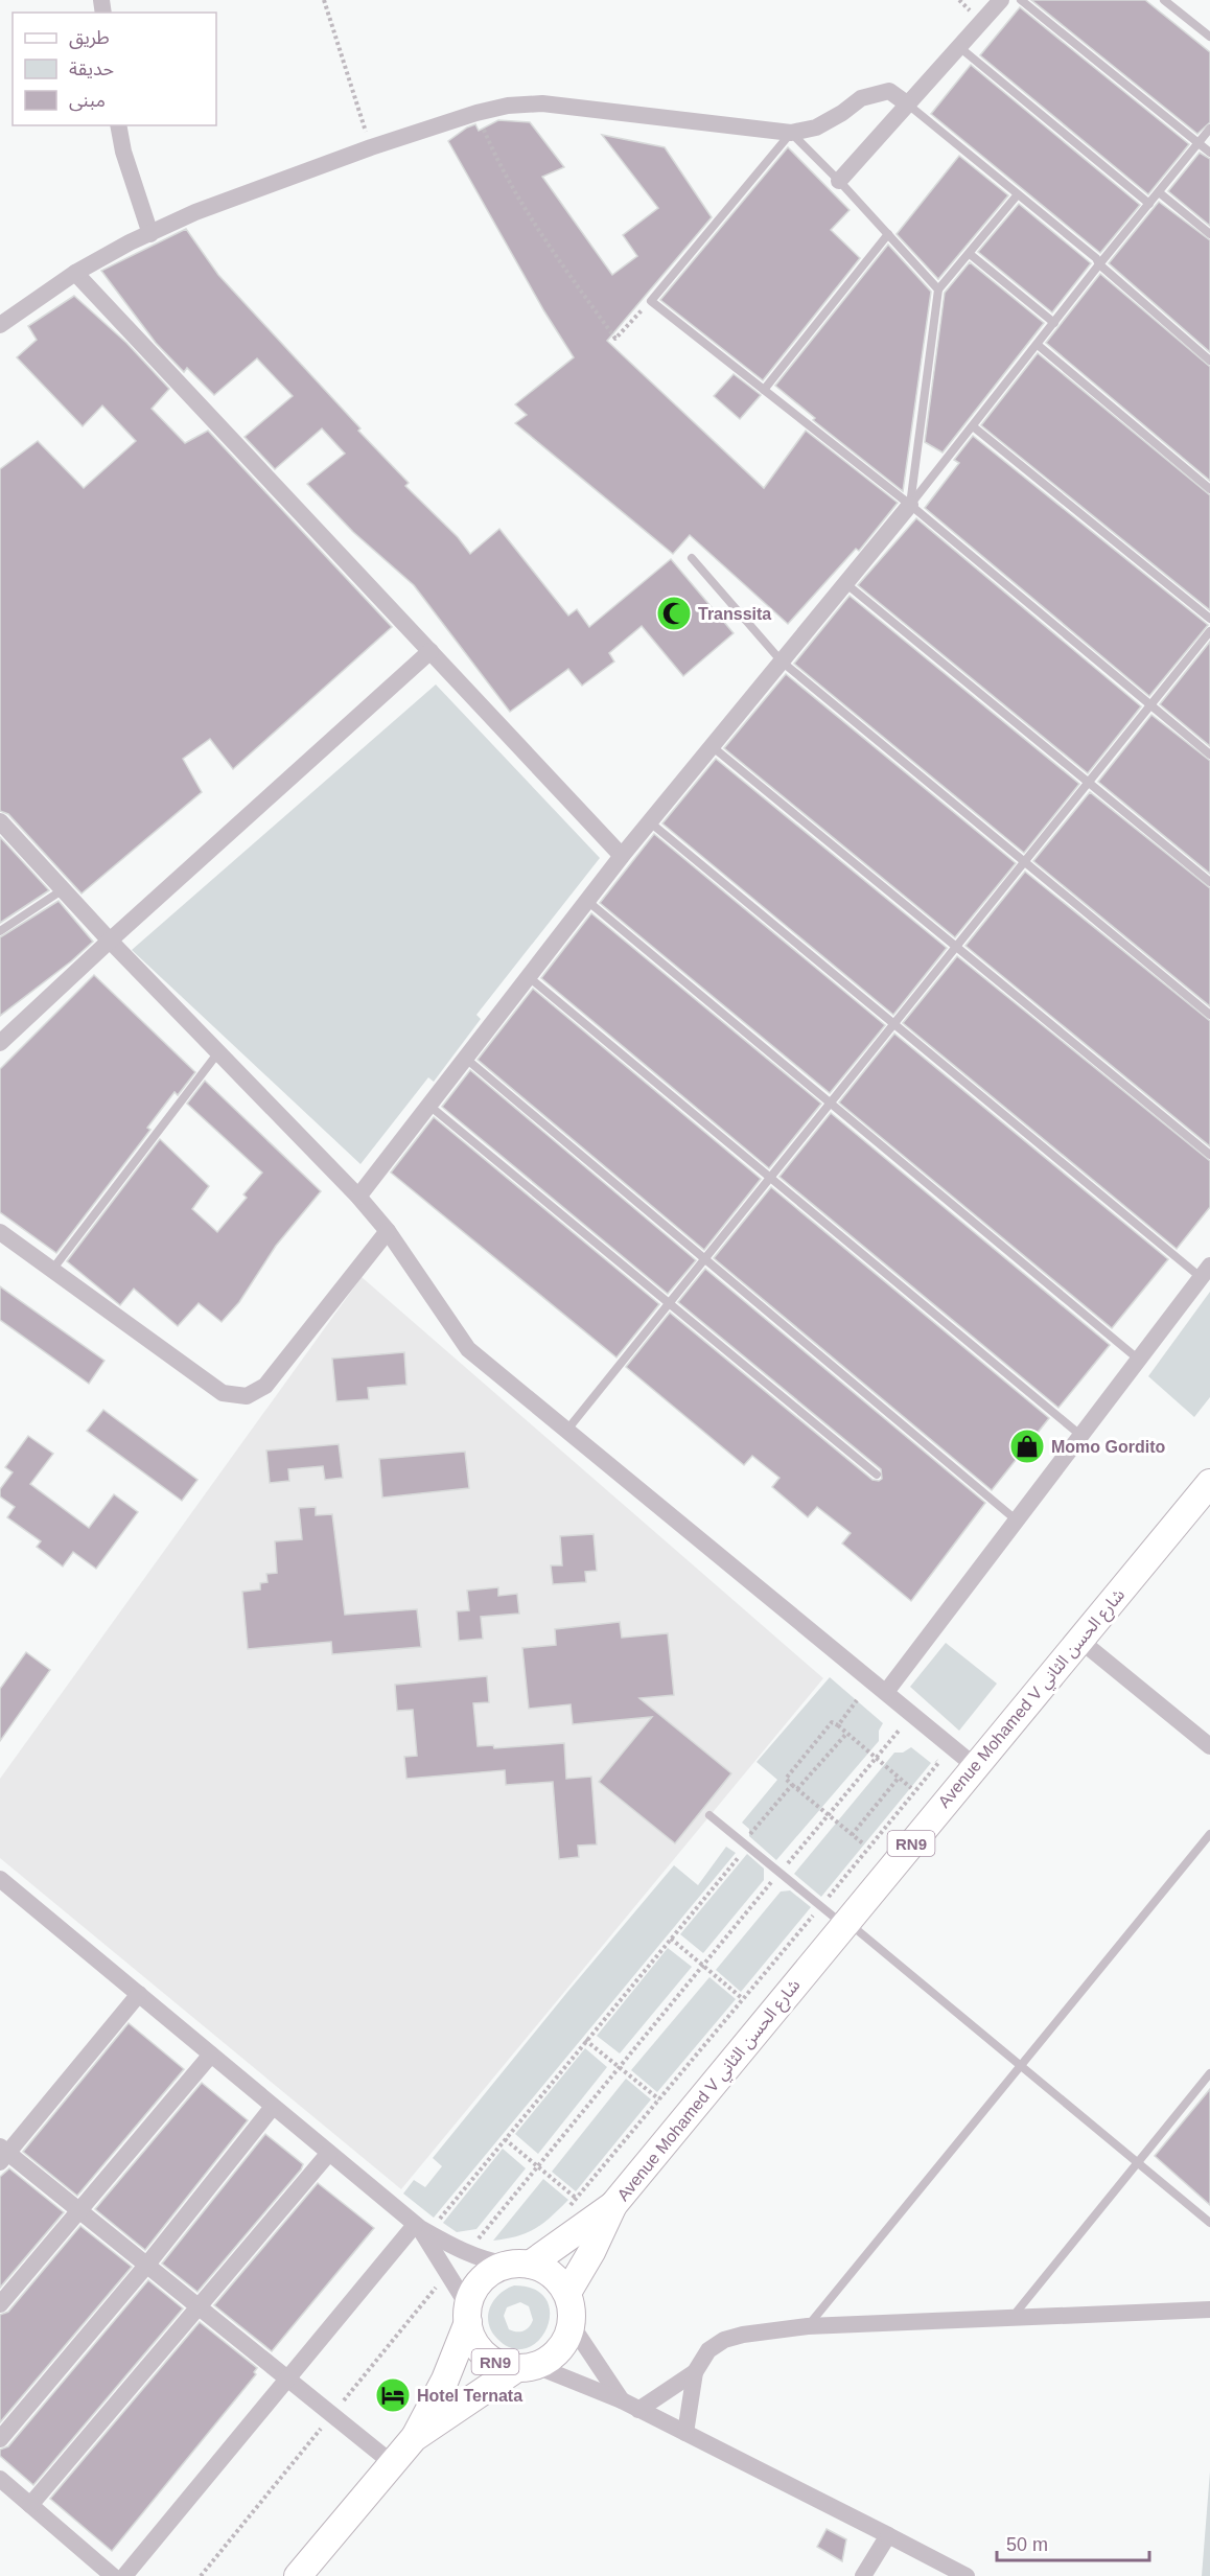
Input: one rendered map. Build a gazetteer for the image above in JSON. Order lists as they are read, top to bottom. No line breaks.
{"streets":{"main road":["Avenue Mohamed V شارع الحسن الثاني","RN9"]},"crossings":[["Avenue Mohamed V شارع الحسن الثاني","RN9"]],"places":{"mosque":["Transsita"],"shop":["Momo Gordito"],"hotel":["Hotel Ternata"]},"legend":["طريق","حديقة","مبنى"],"scale_bar":"50 m"}
